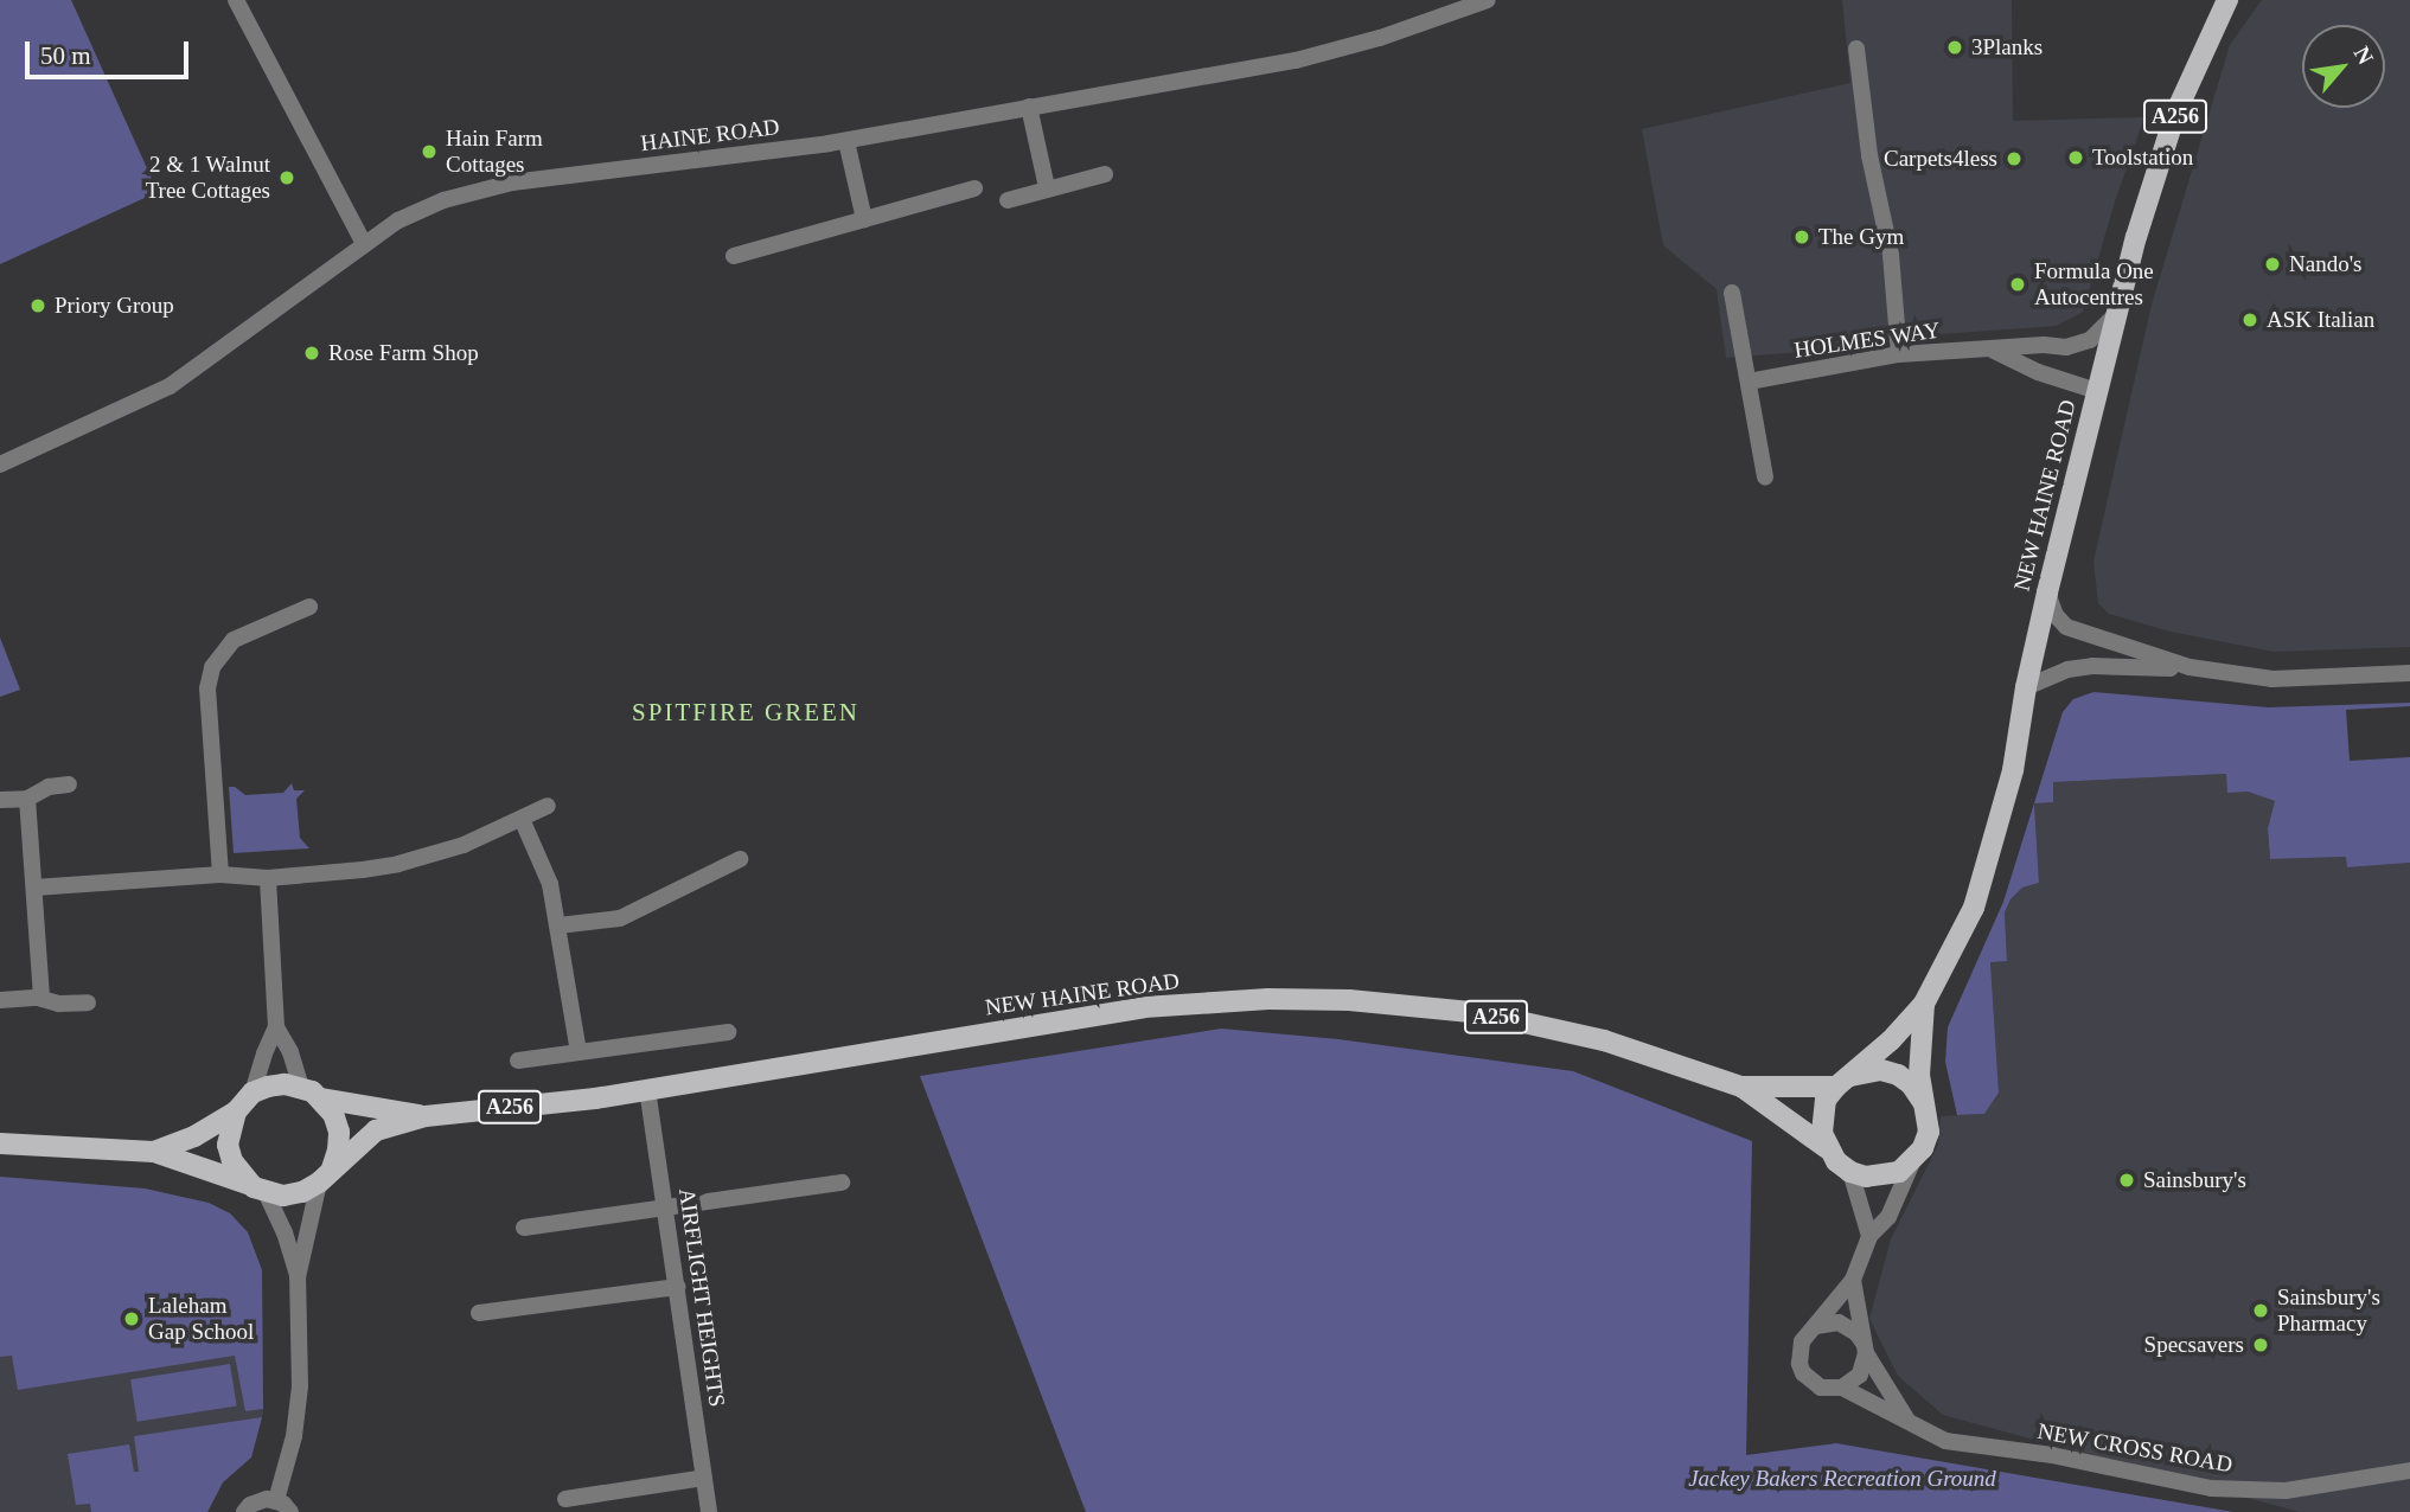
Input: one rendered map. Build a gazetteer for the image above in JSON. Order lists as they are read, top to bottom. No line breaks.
{"streets":{"main road":["A256","NEW HAINE ROAD"],"street":["HAINE ROAD","HOLMES WAY","AIRFLIGHT HEIGHTS","NEW CROSS ROAD"]},"crossings":[["HOLMES WAY","NEW HAINE ROAD"],["NEW HAINE ROAD","AIRFLIGHT HEIGHTS"],["NEW HAINE ROAD","NEW CROSS ROAD"]],"districts":["SPITFIRE GREEN"],"parks":["Jackey Bakers Recreation Ground"],"places":["3Planks","Hain Farm Cottages","Toolstation","Carpets4less","2 & 1 Walnut Tree Cottages","The Gym","Nando's","Formula One Autocentres","Priory Group","ASK Italian","Rose Farm Shop","Sainsbury's","Sainsbury's Pharmacy","Laleham Gap School","Specsavers"],"scale_bar":"50 m","north":"top right"}
